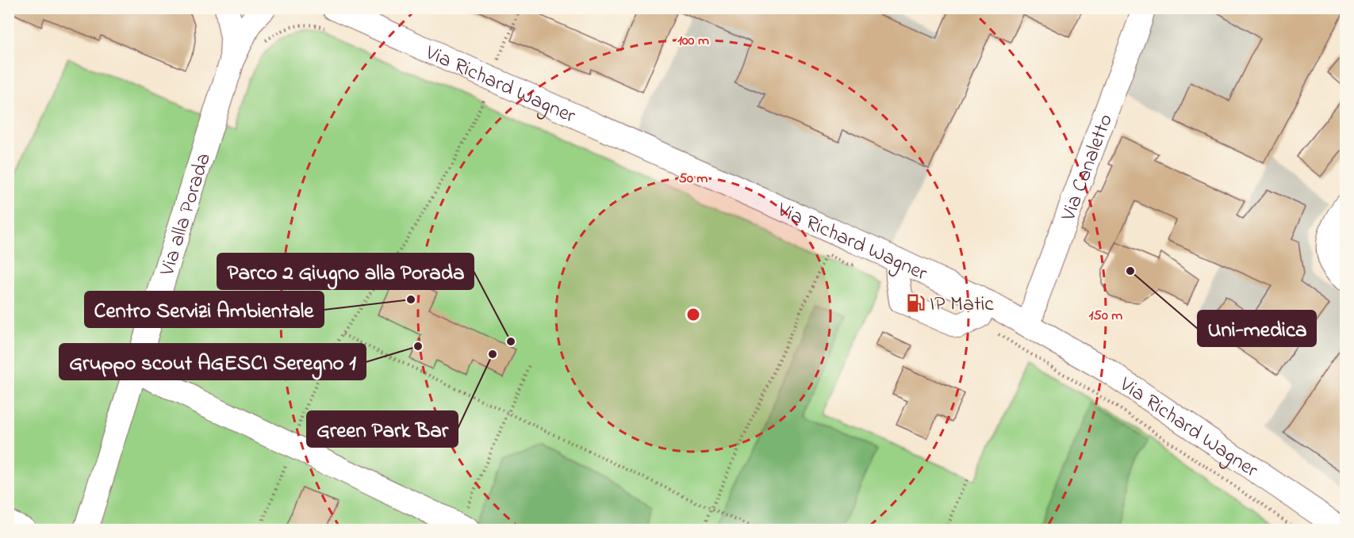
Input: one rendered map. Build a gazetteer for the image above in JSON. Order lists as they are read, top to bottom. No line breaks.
{"streets":{"street":["Via Richard Wagner","Via Canaletto","Via alla Porada"]},"crossings":[["Via Richard Wagner","Via Canaletto"]],"places":{"other":["Uni-medica","Centro Servizi Ambientale","Parco 2 Giugno alla Porada","Gruppo scout AGESCI Seregno 1","Green Park Bar"],"fuel station":["IP Matic"]},"rings":["100 m","50 m","150 m"]}
